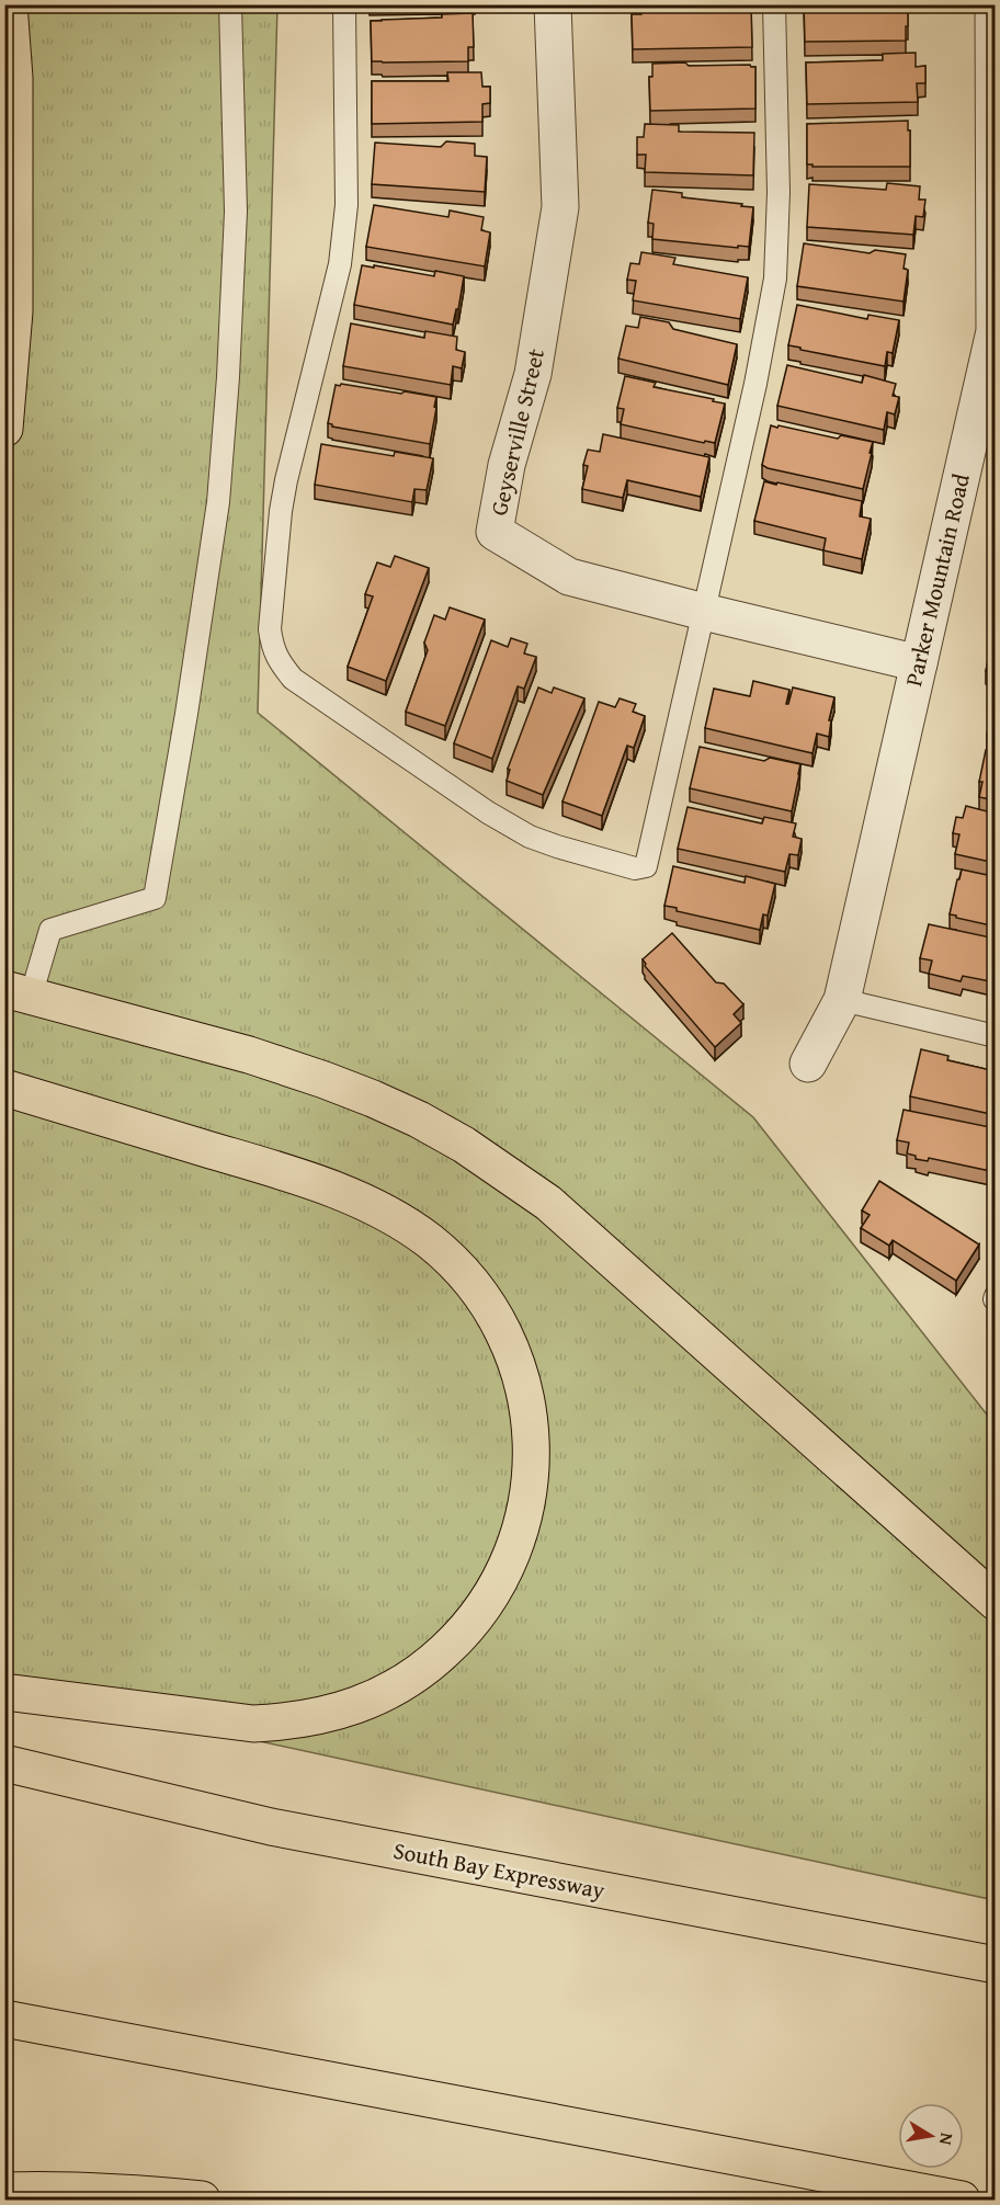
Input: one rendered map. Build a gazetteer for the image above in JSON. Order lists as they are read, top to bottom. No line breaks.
{"streets":{"main road":["South Bay Expressway"],"street":["Geyserville Street","Parker Mountain Road"]},"crossings":[["Geyserville Street","Parker Mountain Road"]],"north":"right"}
